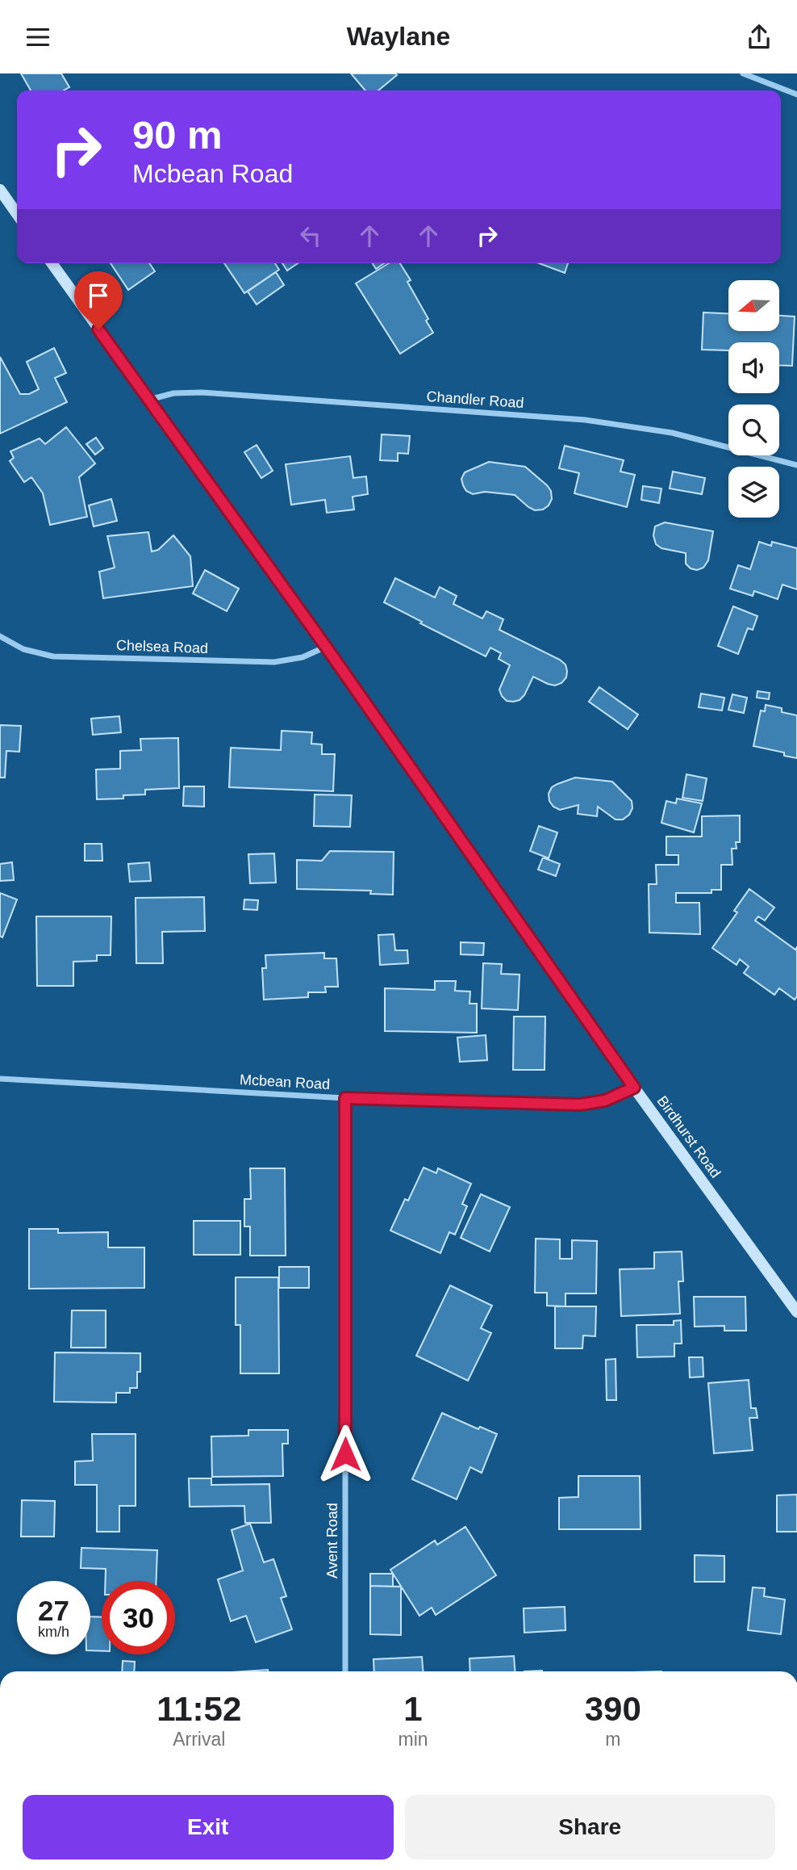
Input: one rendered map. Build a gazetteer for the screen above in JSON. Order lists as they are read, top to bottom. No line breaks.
{"streets":{"street":["Chandler Road","Chelsea Road","Mcbean Road","Birdhurst Road","Avent Road"]},"crossings":[["Chandler Road","Birdhurst Road"],["Chelsea Road","Birdhurst Road"],["Mcbean Road","Birdhurst Road"],["Mcbean Road","Avent Road"]],"north":"left","page":{"header":"Waylane","turn":["90 m","Mcbean Road"],"speed":"27 km/h","limit":"30","eta":["11:52","Arrival","1","min","390","m"],"buttons":["Exit","Share"]}}
